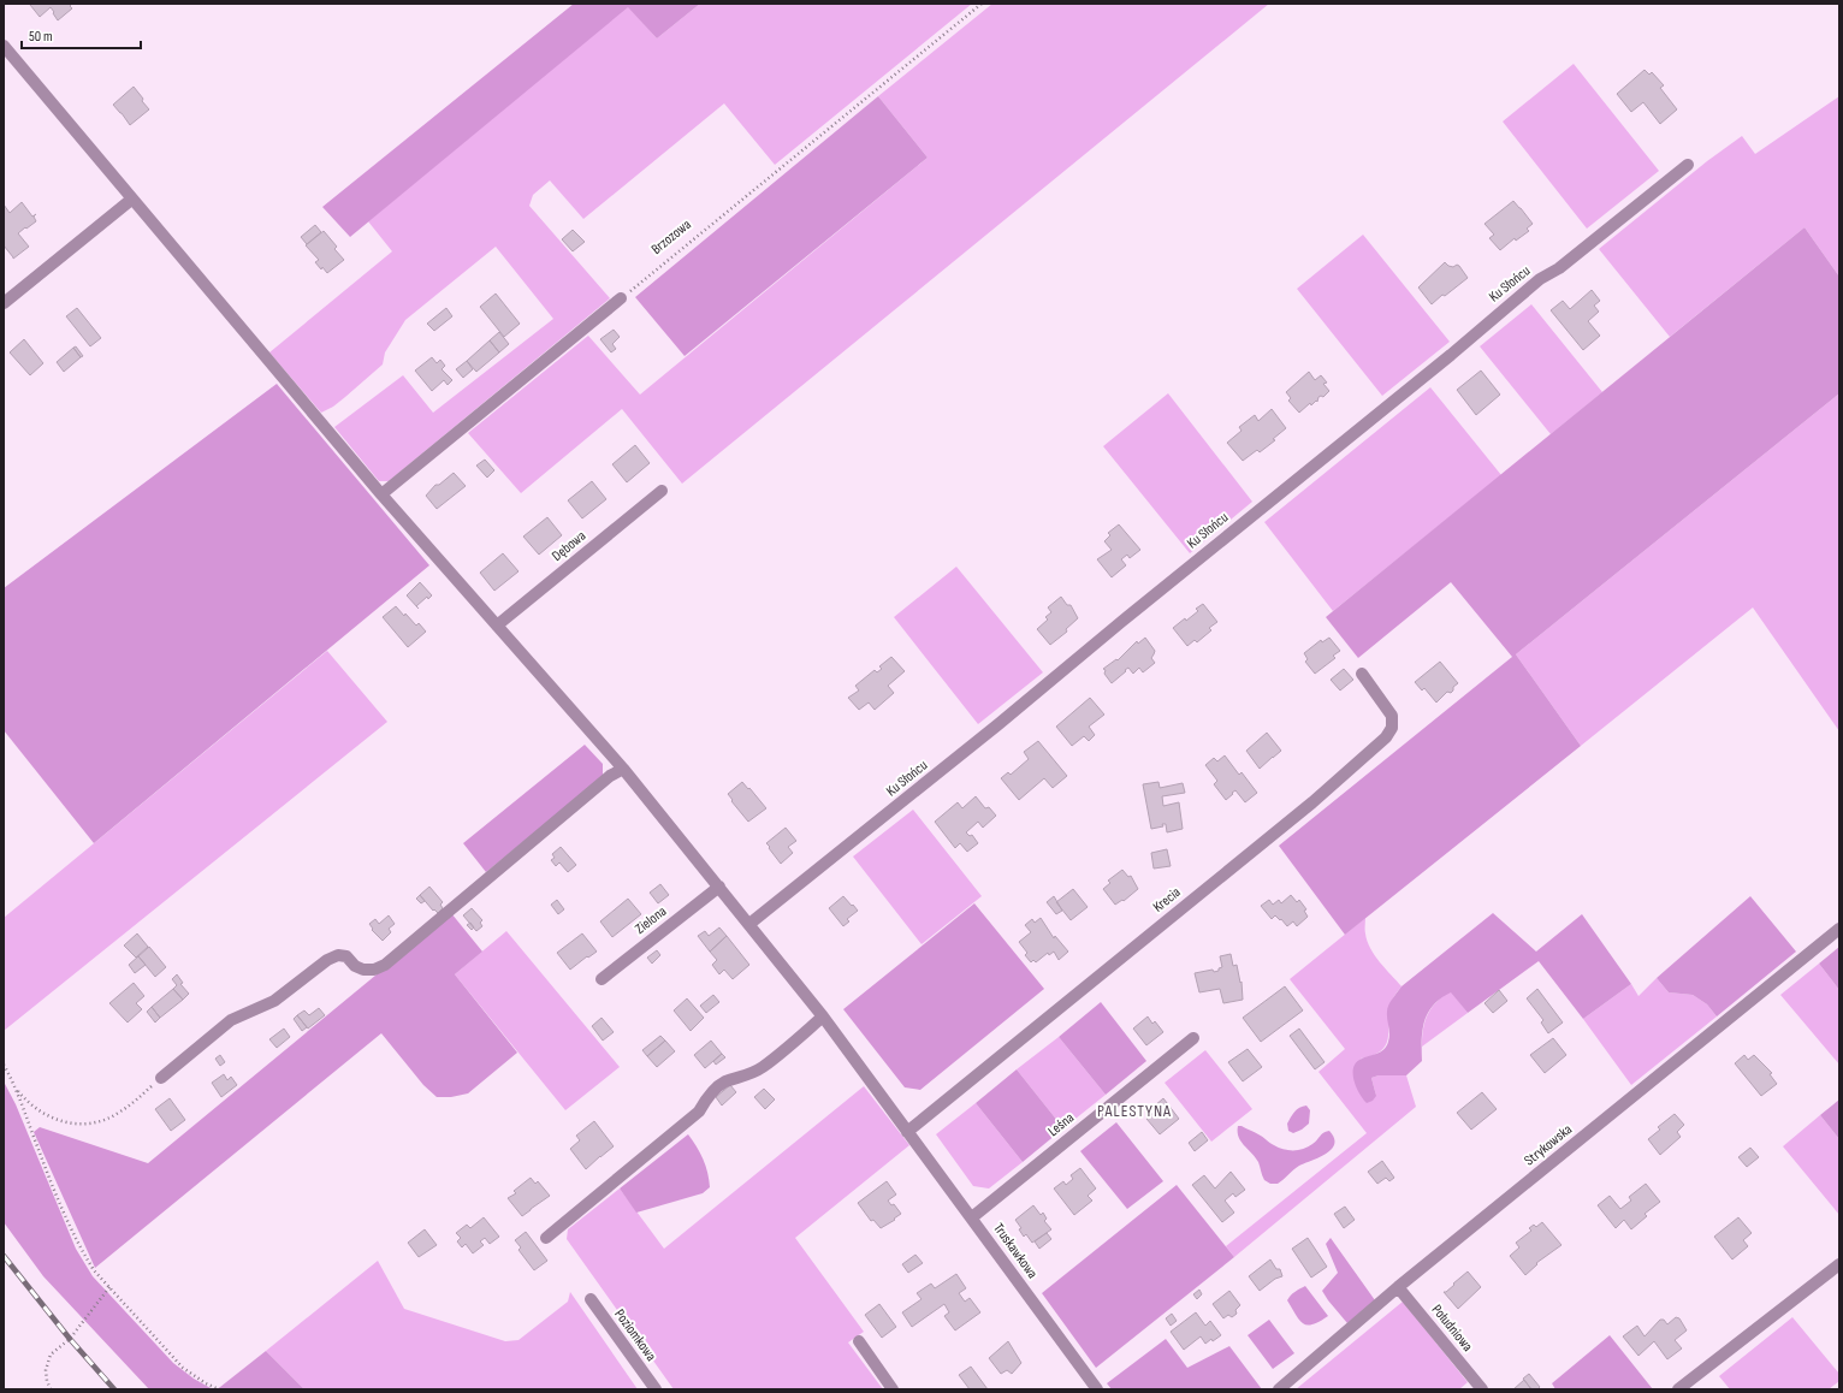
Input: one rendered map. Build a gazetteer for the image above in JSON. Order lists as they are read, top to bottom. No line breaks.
{"streets":{"street":["Ku Słońcu","Dębowa","Krecia","Zielona","Leśna","Strykowska","Truskawkowa","Południowa","Poziomkowa"],"path":["Brzozowa"]},"crossings":[["Ku Słońcu","Truskawkowa"],["Dębowa","Truskawkowa"],["Krecia","Truskawkowa"],["Zielona","Truskawkowa"],["Leśna","Truskawkowa"],["Strykowska","Południowa"]],"districts":["PALESTYNA"],"scale_bar":"50 m"}
